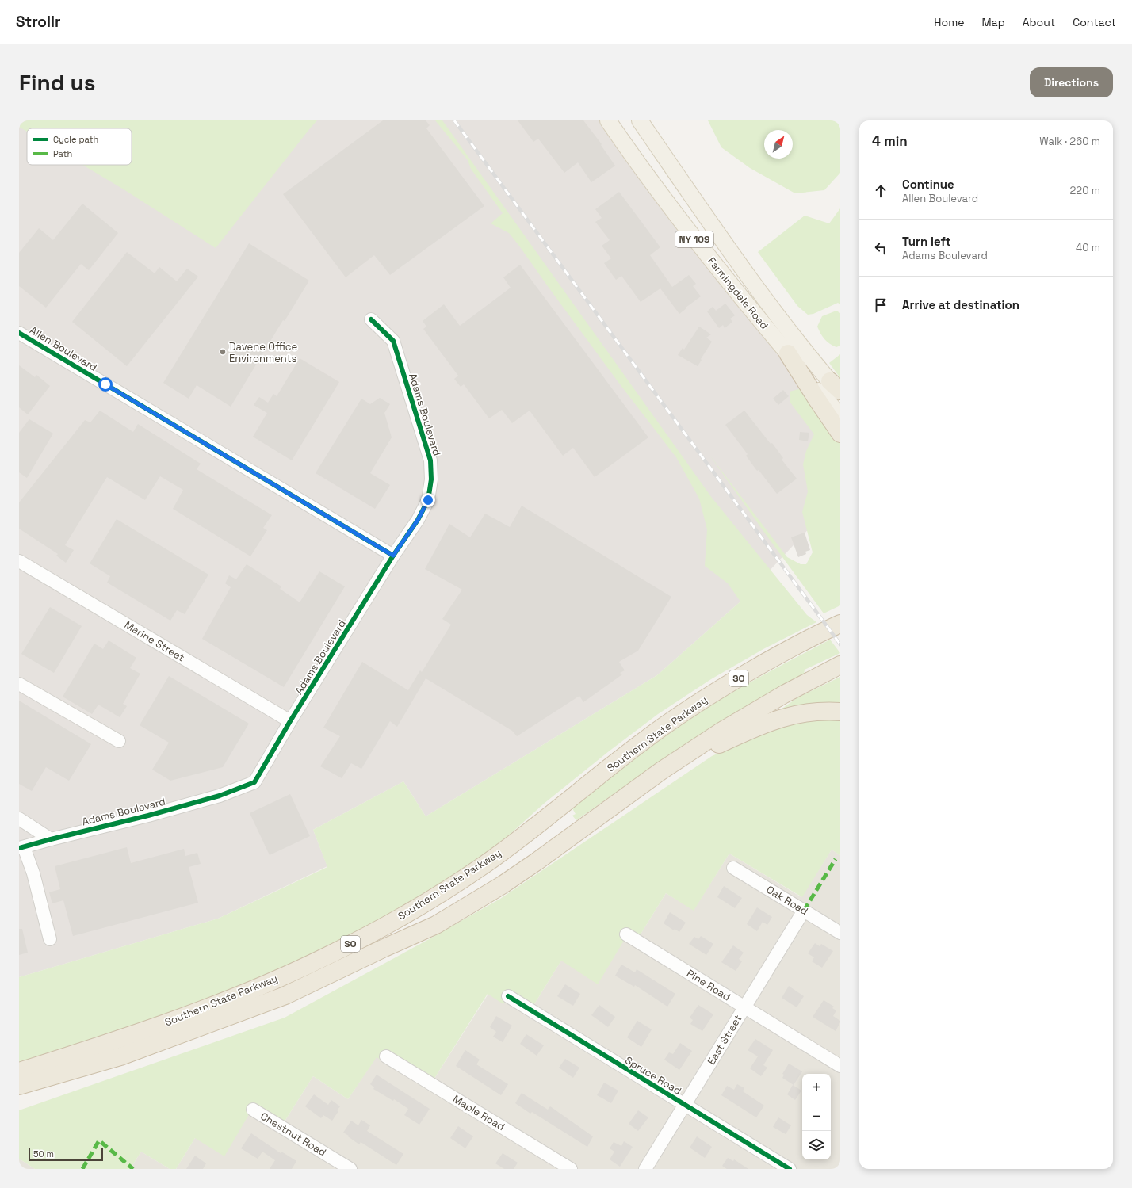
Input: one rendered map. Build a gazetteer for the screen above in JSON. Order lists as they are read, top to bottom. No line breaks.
{"streets":{"highway":["SO","Southern State Parkway"],"main road":["NY 109","Farmingdale Road"],"street":["Allen Boulevard","Adams Boulevard","Marine Street","Oak Road","Pine Road","East Street","Spruce Road","Maple Road","Chestnut Road"]},"crossings":[["Allen Boulevard","Adams Boulevard"],["Adams Boulevard","Marine Street"],["Oak Road","East Street"],["Pine Road","East Street"],["East Street","Spruce Road"]],"places":["Davene Office Environments"],"legend":["Cycle path","Path"],"scale_bar":"50 m","north":"top right","page":{"header":"Strollr","nav":["Home","Map","About","Contact"],"buttons":"Directions","title":"Find us","heading":["4 min","Walk · 260 m"],"list":[["Continue","Allen Boulevard","220 m"],["Turn left","Adams Boulevard","40 m"],"Arrive at destination"],"map_buttons":["+","−"],"scale":"50 m"}}
